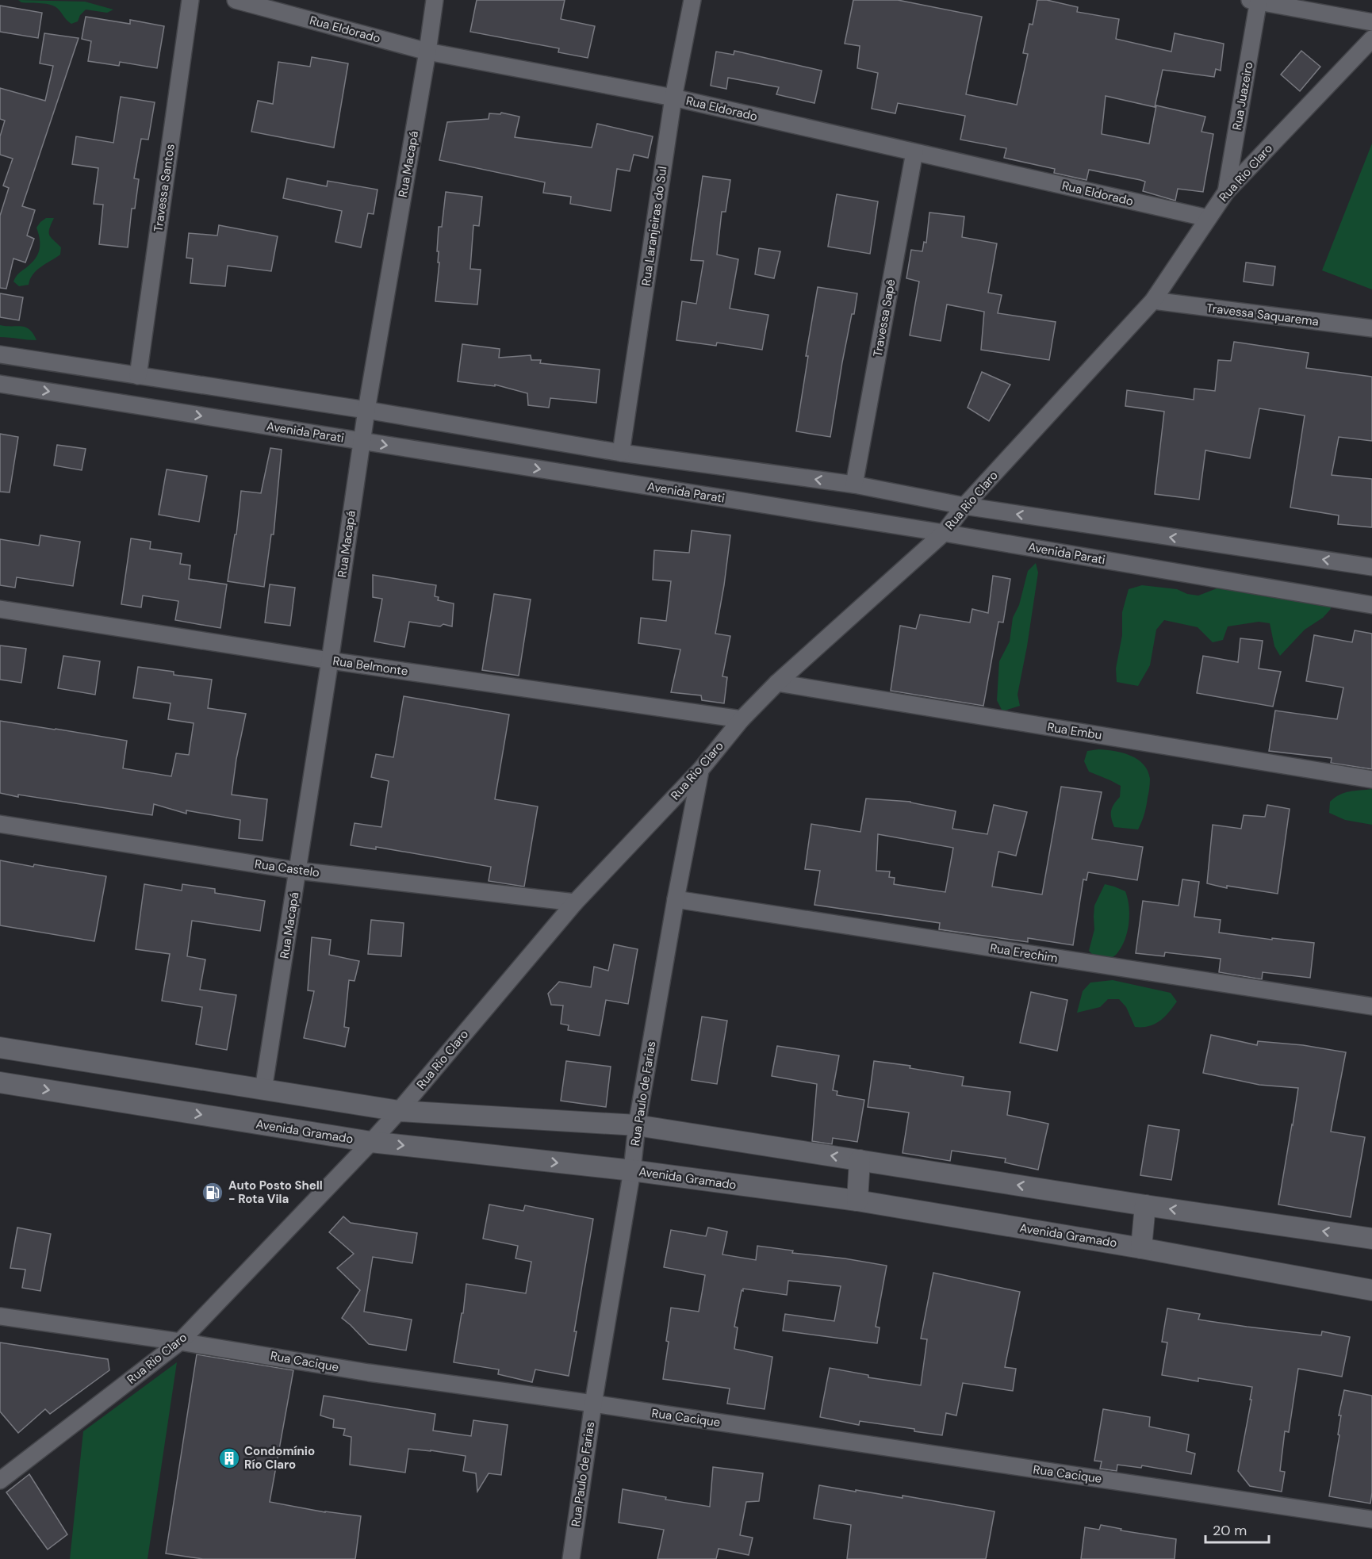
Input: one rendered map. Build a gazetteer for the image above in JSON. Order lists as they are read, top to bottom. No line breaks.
{"streets":{"street":["Rua Eldorado","Rua Juazeiro","Rua Macapá","Rua Rio Claro","Travessa Santos","Rua Laranjeiras do Sul","Travessa Saquarema","Travessa Sapê","Avenida Parati","Rua Belmonte","Rua Embu","Rua Castelo","Rua Erechim","Rua Paulo de Farias","Avenida Gramado","Rua Cacique"]},"crossings":[["Rua Eldorado","Rua Macapá"],["Rua Eldorado","Rua Rio Claro"],["Rua Eldorado","Rua Laranjeiras do Sul"],["Rua Eldorado","Travessa Sapê"],["Rua Juazeiro","Rua Rio Claro"],["Rua Macapá","Avenida Parati"],["Rua Macapá","Rua Belmonte"],["Rua Macapá","Rua Castelo"],["Rua Rio Claro","Travessa Saquarema"],["Rua Rio Claro","Avenida Parati"],["Rua Rio Claro","Rua Belmonte"],["Rua Rio Claro","Rua Embu"],["Rua Rio Claro","Rua Castelo"],["Rua Rio Claro","Rua Paulo de Farias"],["Rua Rio Claro","Avenida Gramado"],["Rua Rio Claro","Rua Cacique"],["Rua Erechim","Rua Paulo de Farias"],["Rua Paulo de Farias","Avenida Gramado"],["Rua Paulo de Farias","Rua Cacique"]],"places":{"fuel station":["Auto Posto Shell - Rota Vila"],"building":["Condomínio Río Claro"]},"scale_bar":"20 m"}
